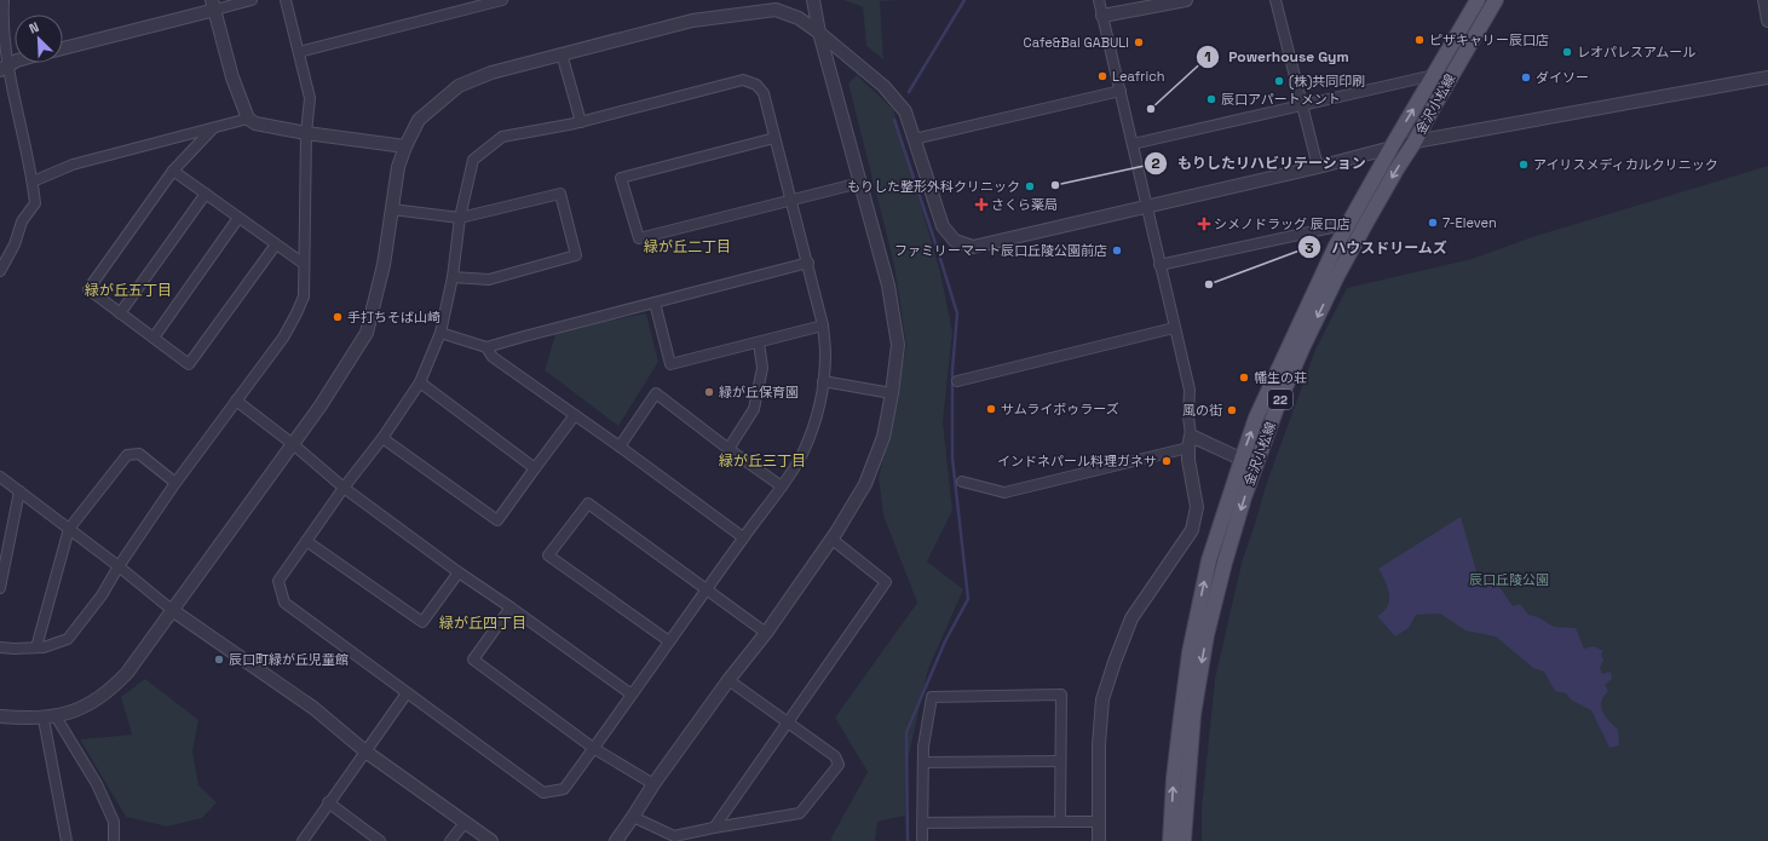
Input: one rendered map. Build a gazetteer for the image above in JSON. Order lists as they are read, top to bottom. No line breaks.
{"streets":{"main road":["金沢小松線","22"]},"districts":["緑が丘二丁目","緑が丘五丁目","緑が丘三丁目","緑が丘四丁目"],"parks":["辰口丘陵公園"],"places":{"other":["ピザキャリー辰口店","Cafe&Bal GABULI","レオパレスアムール","Leafrich","ダイソー","(株)共同印刷","辰口アパートメント","Powerhouse Gym","アイリスメディカルクリニック","もりしたリハビリテーション","もりした整形外科クリニック","7-Eleven","ファミリーマート辰口丘陵公園前店","ハウスドリームズ","手打ちそば山崎","幡生の荘","緑が丘保育園","サムライボゥラーズ","風の街","インドネパール料理ガネサ","辰口町緑が丘児童館"],"health":["さくら薬局","シメノドラッグ 辰口店"]},"north":"top left"}
